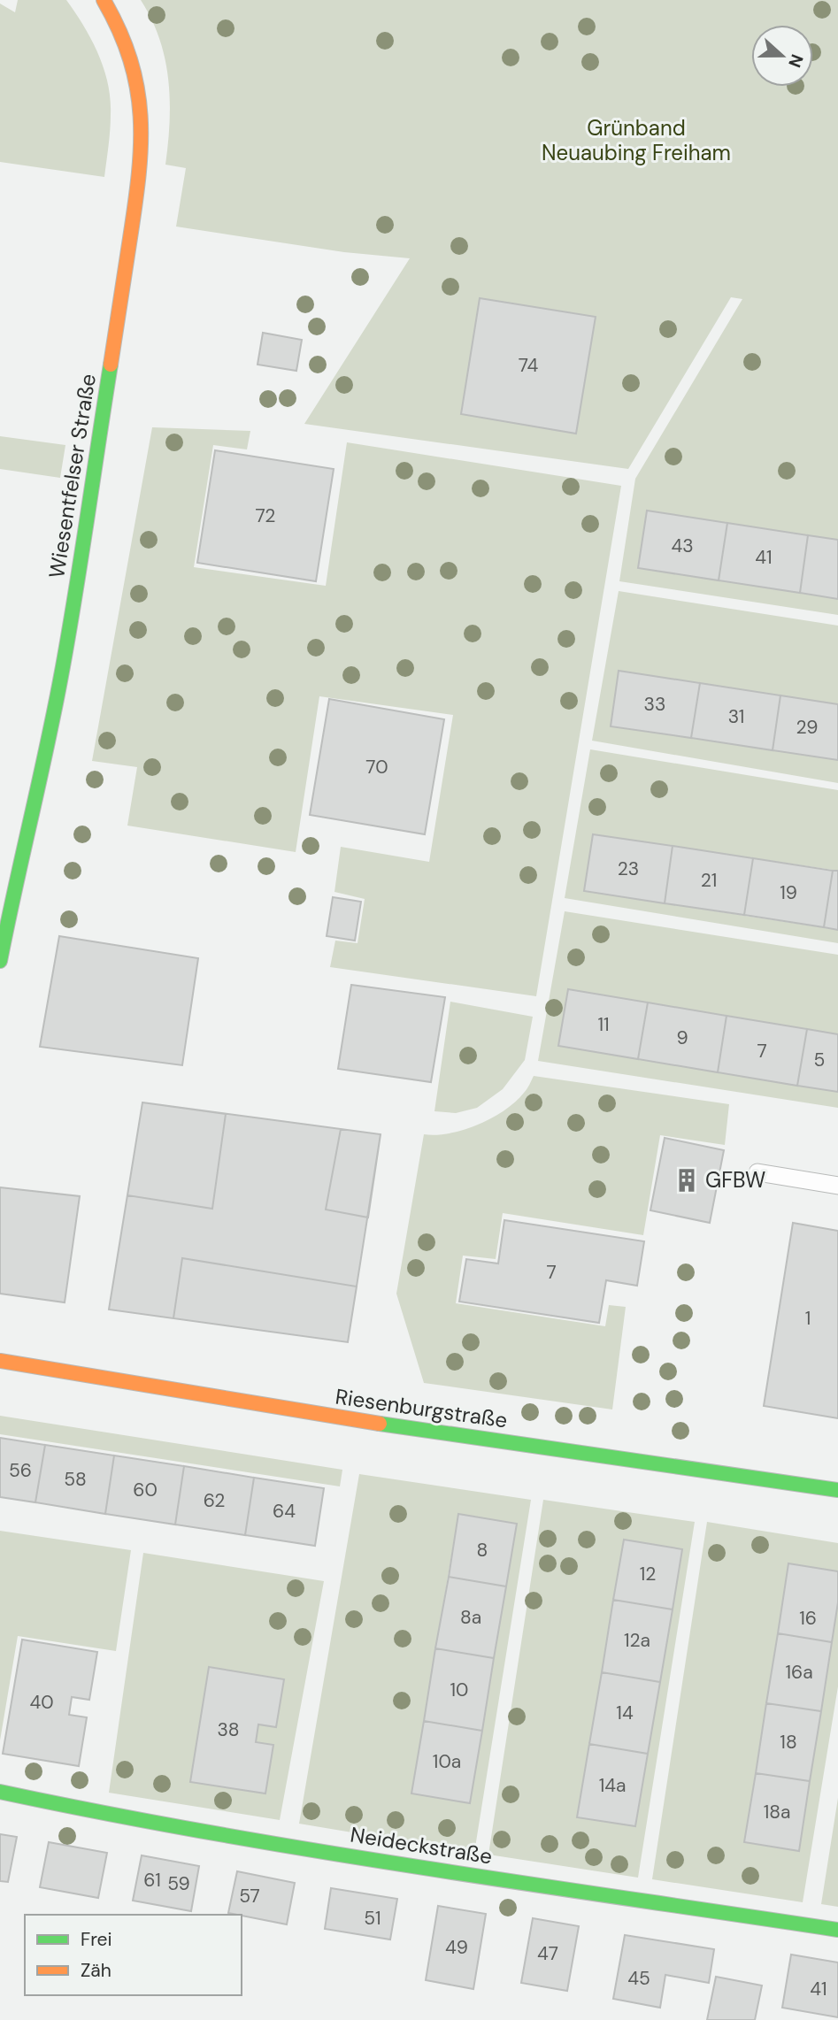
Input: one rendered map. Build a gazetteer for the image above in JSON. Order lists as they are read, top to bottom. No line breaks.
{"streets":{"street":["Wiesentfelser Straße","Riesenburgstraße","Neideckstraße"]},"parks":["Grünband Neuaubing Freiham"],"places":{"building":["GFBW"]},"house_numbers":["74","72","43","41","33","31","29","70","23","21","19","11","9","7","5","7","1","56","58","60","62","64","8","12","8a","16","12a","16a","10","40","14","38","18","10a","14a","18a","61","59","57","51","49","47","45","41"],"legend":["Frei","Zäh"],"north":"right"}
